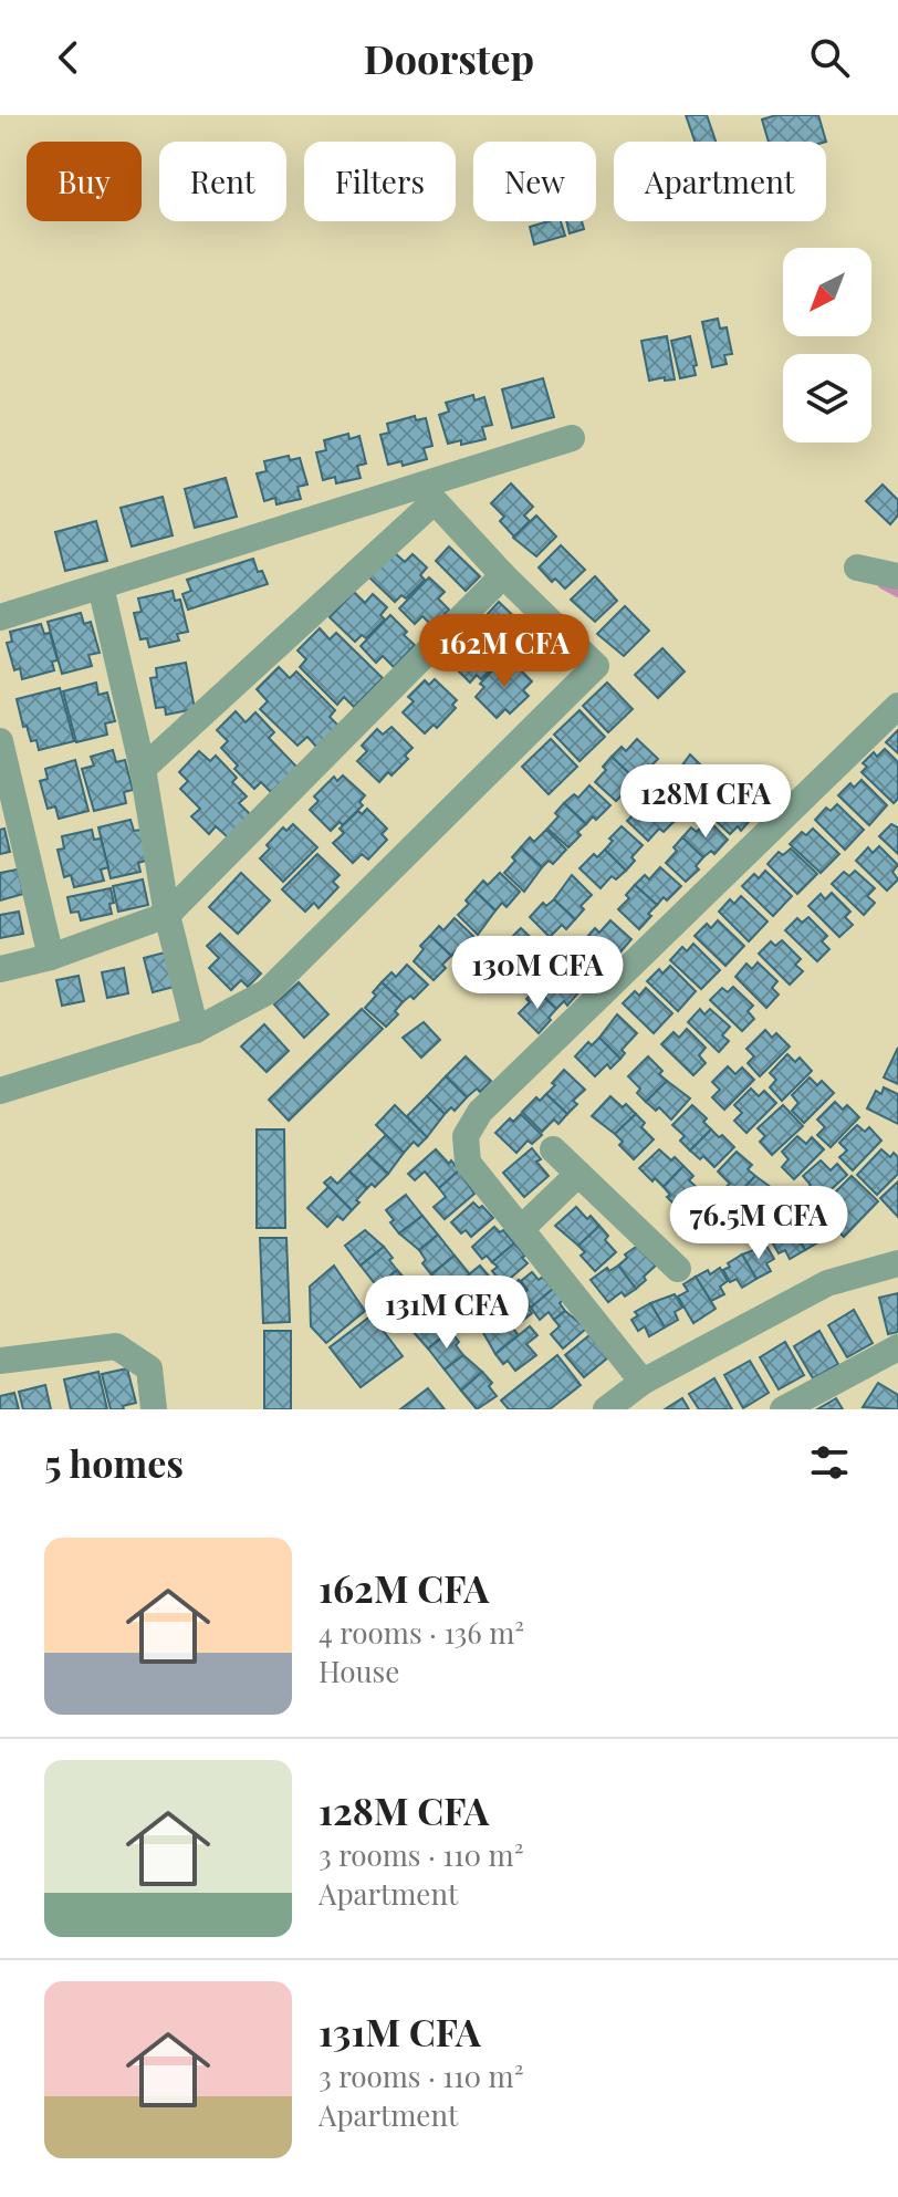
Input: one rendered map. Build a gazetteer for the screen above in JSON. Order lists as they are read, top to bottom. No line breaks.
{"north":"bottom left","page":{"header":"Doorstep","chip":["Buy","Rent","Filters","New","Apartment"],"price":["162M CFA","128M CFA","130M CFA","76.5M CFA","131M CFA"],"heading":"5 homes","list":[{"name":"162M CFA","note":"4 rooms · 136 m² · House"},{"name":"128M CFA","note":"3 rooms · 110 m² · Apartment"},{"name":"131M CFA","note":"3 rooms · 110 m² · Apartment"}]}}
